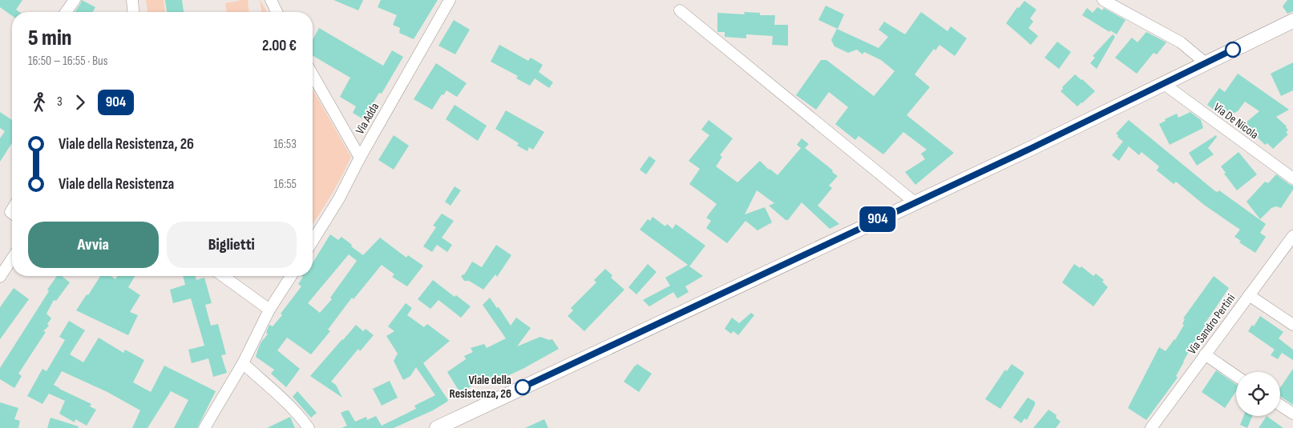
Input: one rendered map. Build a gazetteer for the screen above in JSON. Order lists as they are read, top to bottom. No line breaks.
{"streets":{"street":["Via Adda","Via De Nicola","Via Sandro Pertini"]},"places":["Viale della Resistenza, 26"],"lines":["bus line 904"],"page":{"on_map":"904","heading":["5 min","16:50 – 16:55 · Bus","2.00 €"],"legs":["3","904"],"list":[{"name":"Viale della Resistenza, 26","value":"16:53"},{"name":"Viale della Resistenza","value":"16:55"}],"buttons":["Avvia","Biglietti"]}}
